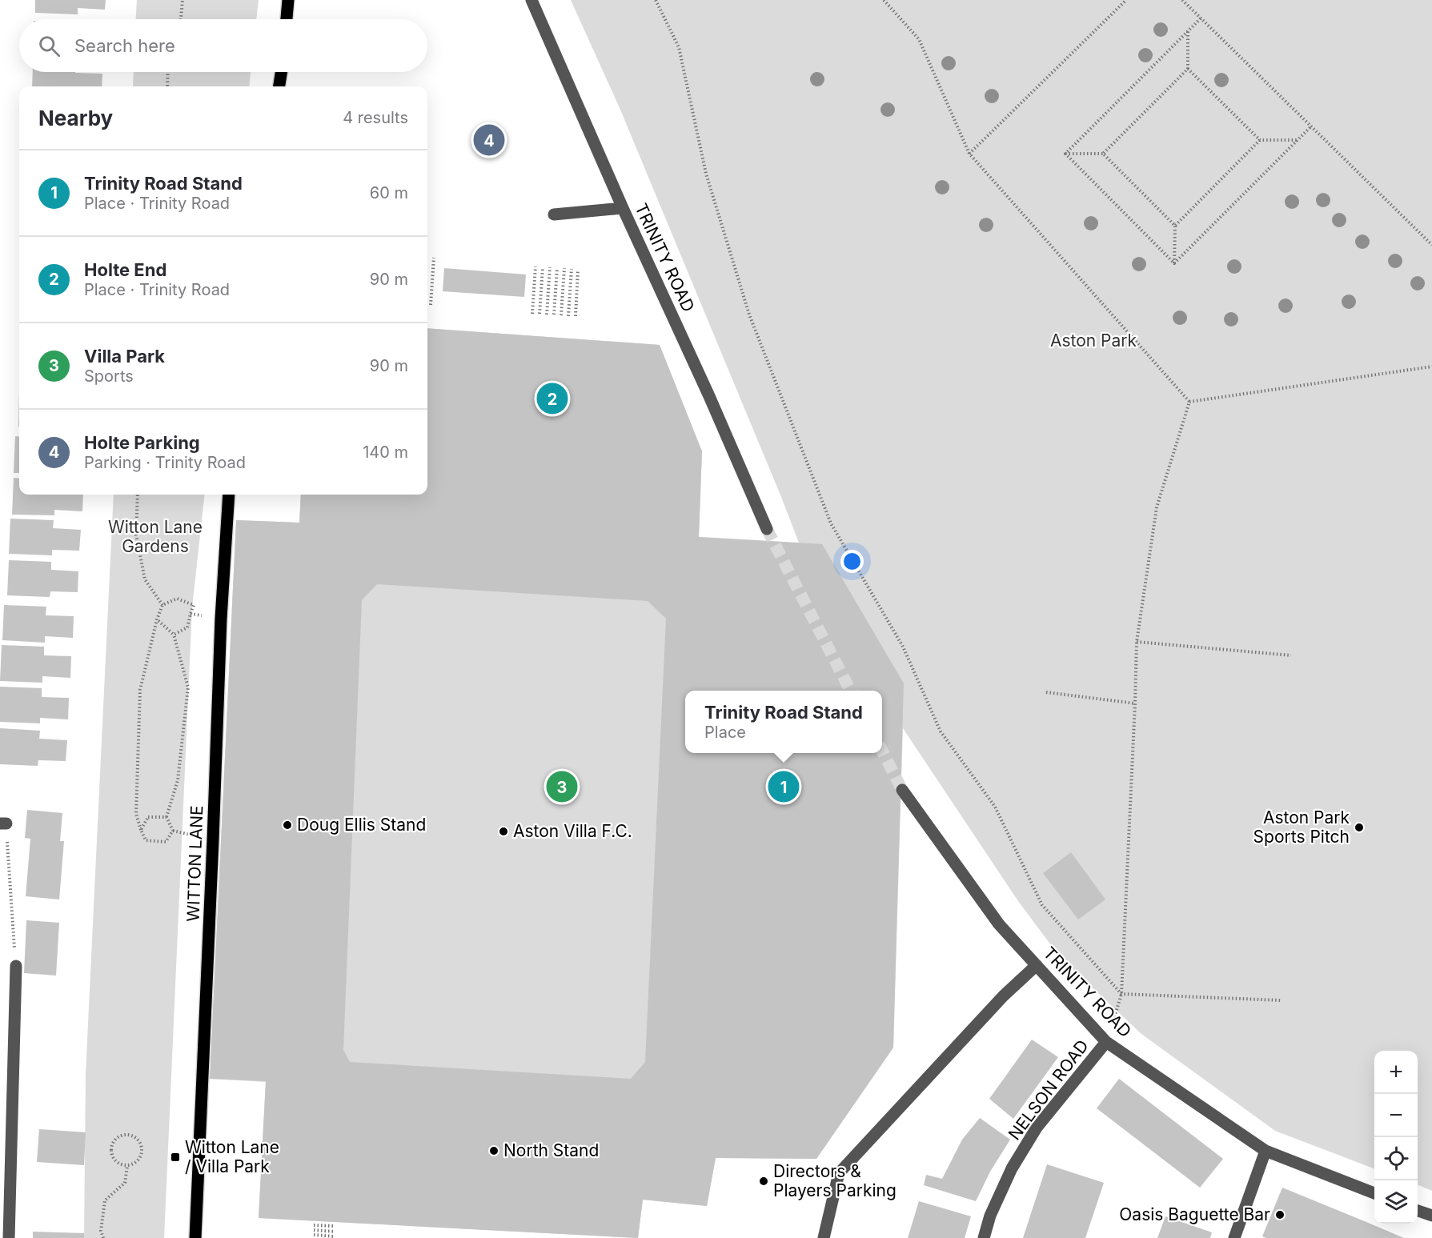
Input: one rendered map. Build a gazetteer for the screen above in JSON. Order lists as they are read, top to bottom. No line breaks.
{"streets":{"main road":["WITTON LANE"],"street":["TRINITY ROAD","NELSON ROAD"]},"crossings":[["TRINITY ROAD","NELSON ROAD"]],"parks":["Aston Park","Witton Lane Gardens"],"places":{"other":["Doug Ellis Stand","Aston Park Sports Pitch","Aston Villa F.C.","North Stand","Directors & Players Parking","Oasis Baguette Bar"],"transit":["Witton Lane / Villa Park"]},"page":{"search":"Search here","heading":["Nearby","4 results"],"pins":["4","2","1","3"],"list":[{"mark":"1","name":"Trinity Road Stand","note":"Place · Trinity Road","value":"60 m"},{"mark":"2","name":"Holte End","note":"Place · Trinity Road","value":"90 m"},{"mark":"3","name":"Villa Park","note":"Sports","value":"90 m"},{"mark":"4","name":"Holte Parking","note":"Parking · Trinity Road","value":"140 m"}],"popup":["Trinity Road Stand","Place"],"map_buttons":["+","−"]}}
